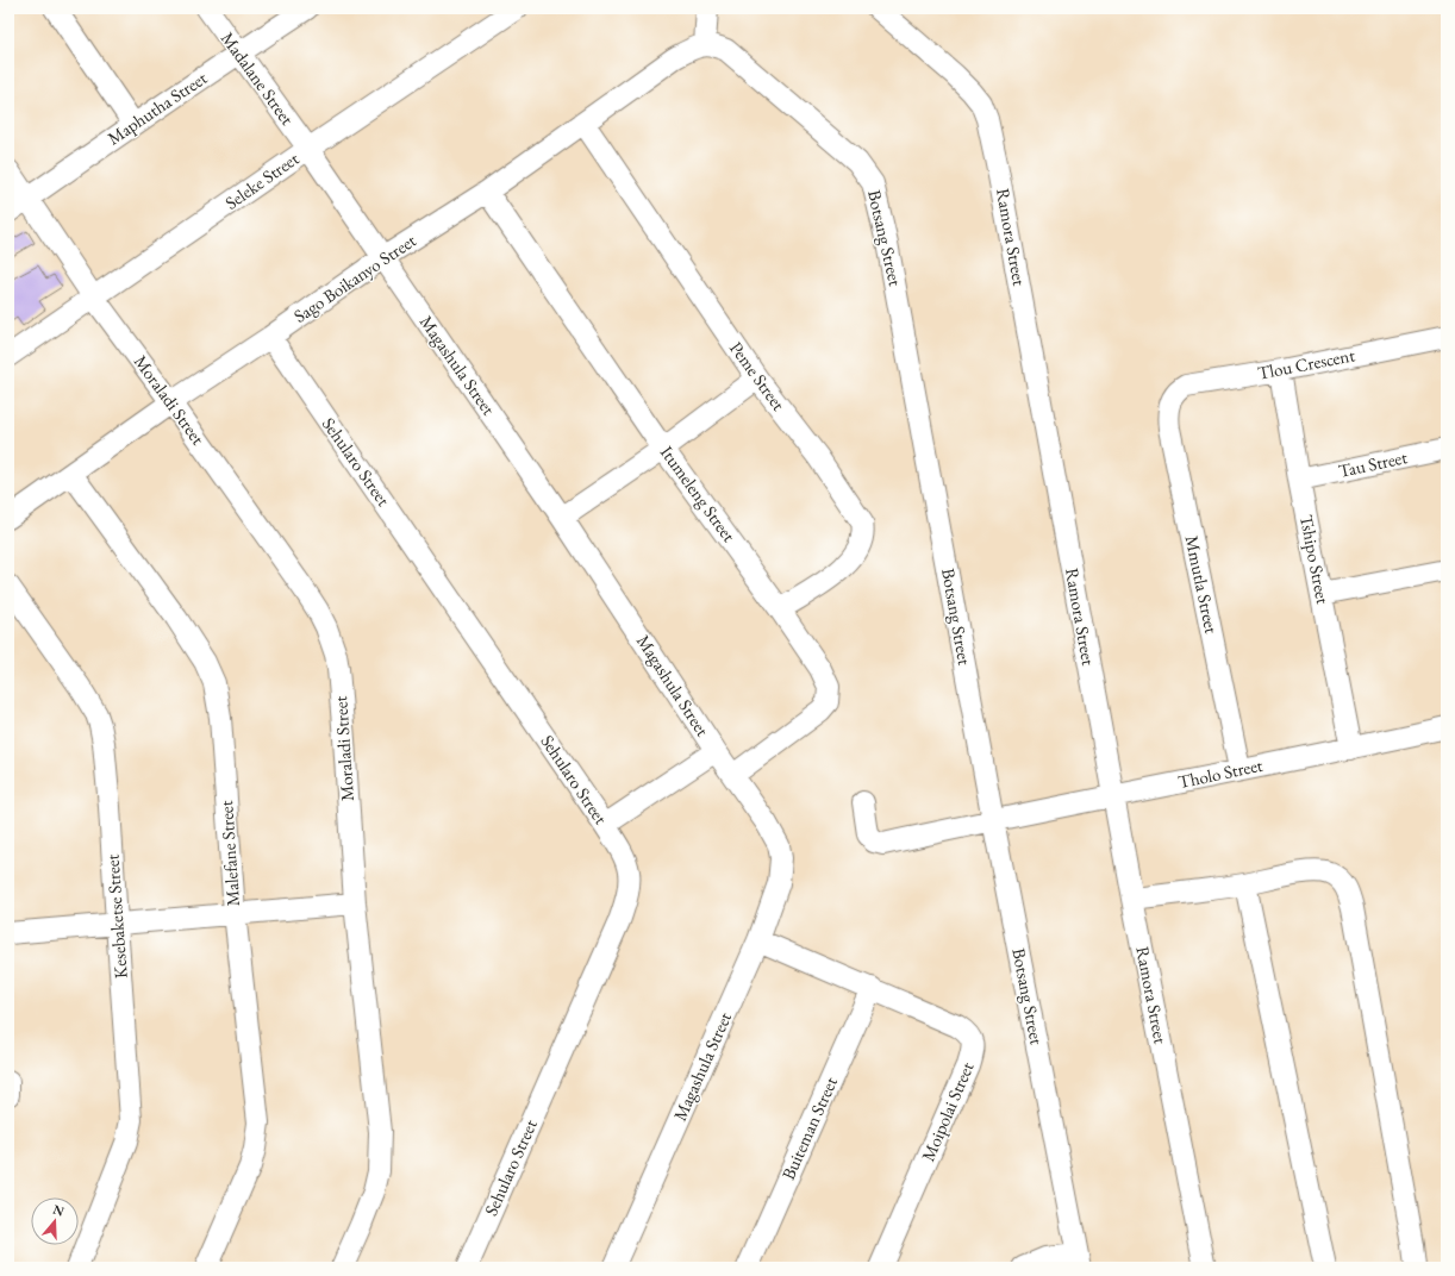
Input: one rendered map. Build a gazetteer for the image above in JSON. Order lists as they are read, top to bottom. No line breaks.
{"streets":{"street":["Madalane Street","Maphutha Street","Seleke Street","Ramora Street","Botsang Street","Sago Boikanyo Street","Tlou Crescent","Magashula Street","Peme Street","Moraladi Street","Sehularo Street","Tau Street","Itumeleng Street","Tshipo Street","Mmutla Street","Tholo Street","Malefane Street","Kesebaketse Street","Moipolai Street","Buiteman Street"]},"crossings":[["Madalane Street","Maphutha Street"],["Madalane Street","Seleke Street"],["Madalane Street","Magashula Street"],["Maphutha Street","Moraladi Street"],["Seleke Street","Magashula Street"],["Seleke Street","Moraladi Street"],["Ramora Street","Tholo Street"],["Botsang Street","Sago Boikanyo Street"],["Botsang Street","Tholo Street"],["Sago Boikanyo Street","Magashula Street"],["Sago Boikanyo Street","Peme Street"],["Sago Boikanyo Street","Moraladi Street"],["Sago Boikanyo Street","Sehularo Street"],["Sago Boikanyo Street","Itumeleng Street"],["Sago Boikanyo Street","Malefane Street"],["Tlou Crescent","Tshipo Street"],["Tlou Crescent","Mmutla Street"],["Magashula Street","Itumeleng Street"],["Magashula Street","Moipolai Street"],["Peme Street","Itumeleng Street"],["Tau Street","Tshipo Street"],["Tshipo Street","Tholo Street"],["Mmutla Street","Tholo Street"],["Moipolai Street","Buiteman Street"]],"north":"top"}
